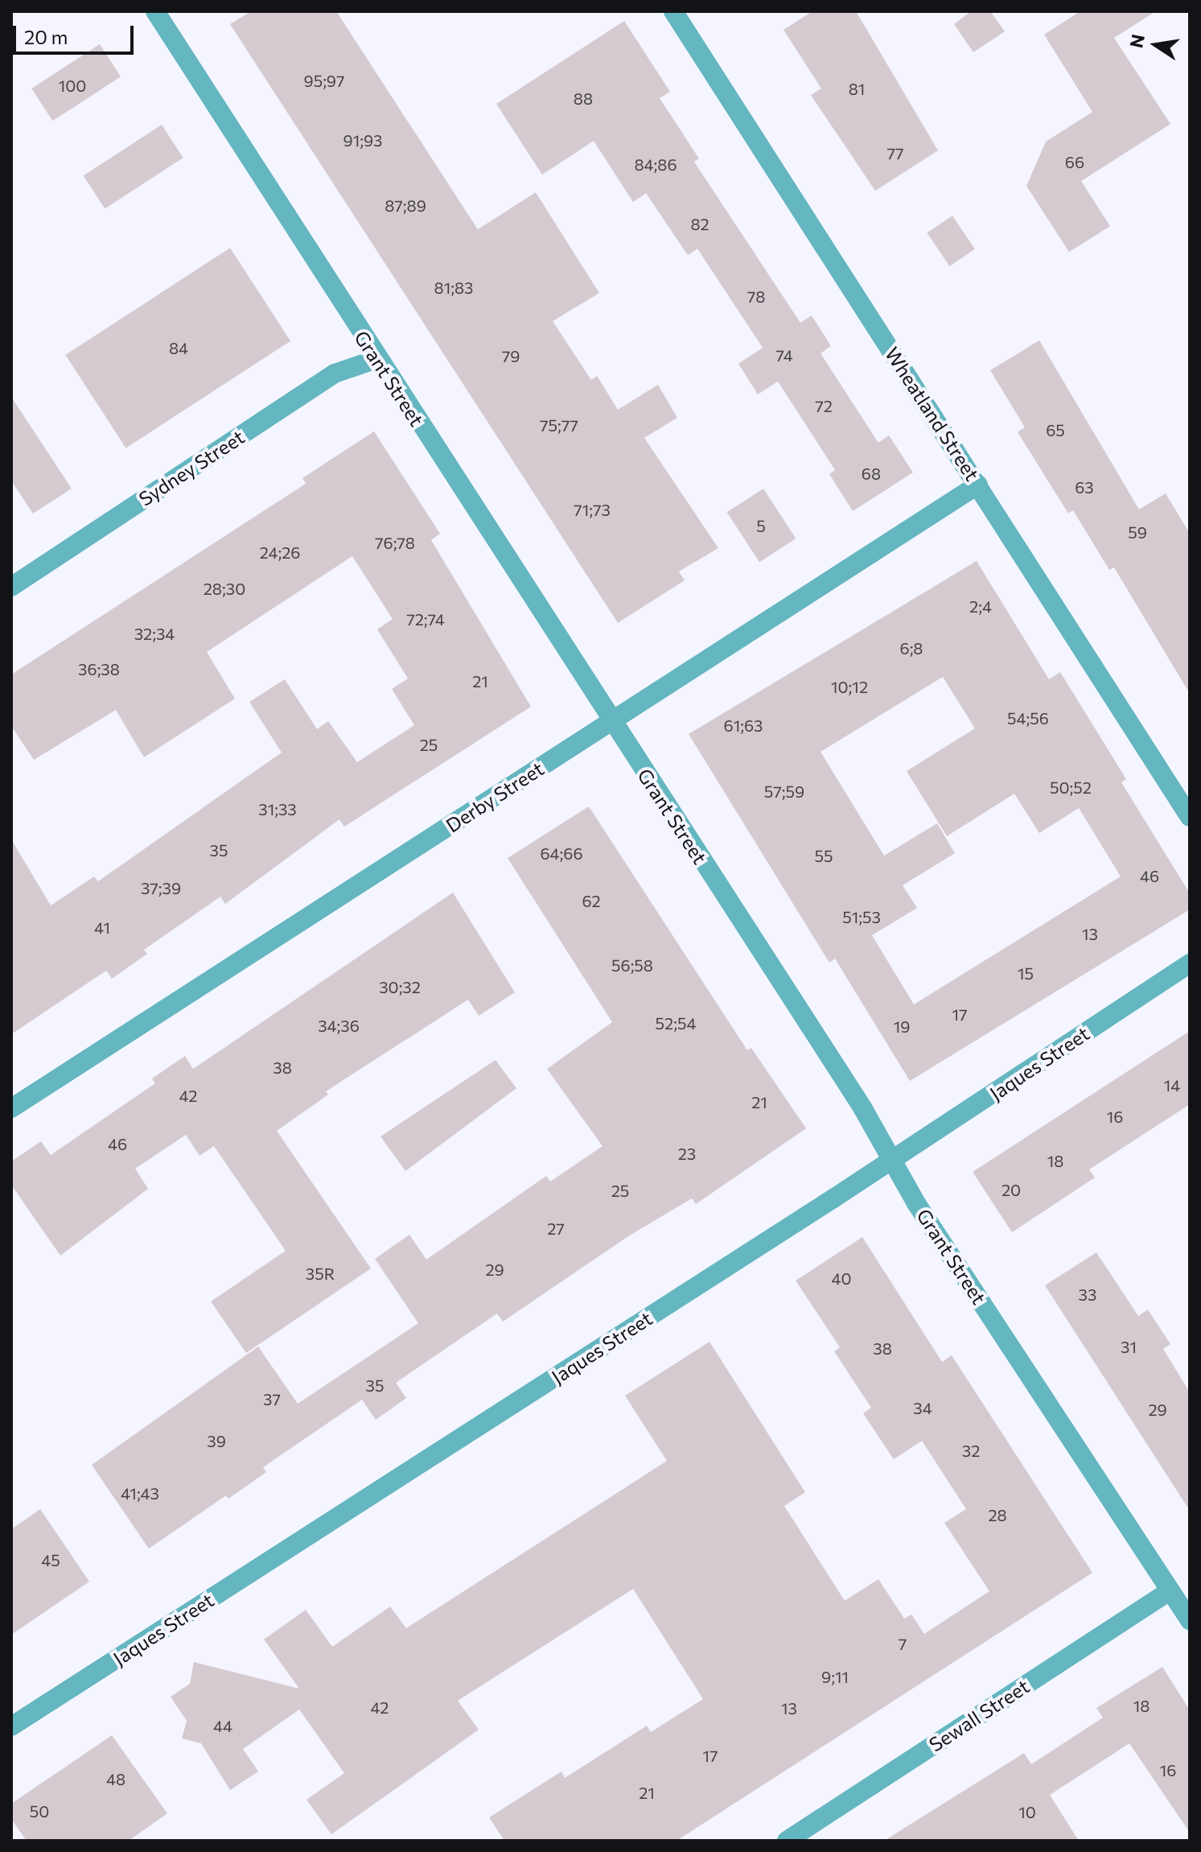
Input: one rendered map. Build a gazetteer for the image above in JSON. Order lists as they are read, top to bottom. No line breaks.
{"streets":{"street":["Grant Street","Wheatland Street","Sydney Street","Derby Street","Jaques Street","Sewall Street"]},"crossings":[["Grant Street","Sydney Street"],["Grant Street","Derby Street"],["Grant Street","Jaques Street"],["Grant Street","Sewall Street"],["Wheatland Street","Derby Street"]],"house_numbers":["95;97","100","81","88","91;93","77","66","84;86","87;89","82","81;83","78","84","74","79","72","75;77","65","68","63","71;73","5","59","76;78","24;26","28;30","2;4","72;74","32;34","6;8","36;38","21","10;12","54;56","61;63","25","50;52","57;59","31;33","35","64;66","55","46","37;39","62","51;53","41","13","56;58","15","30;32","17","52;54","34;36","19","38","14","42","21","16","46","23","18","20","25","27","29","35R","40","33","31","38","35","37","34","29","39","32","41;43","28","45","7","9;11","18","42","13","44","17","16","48","21","50","10"],"scale_bar":"20 m","north":"left"}
